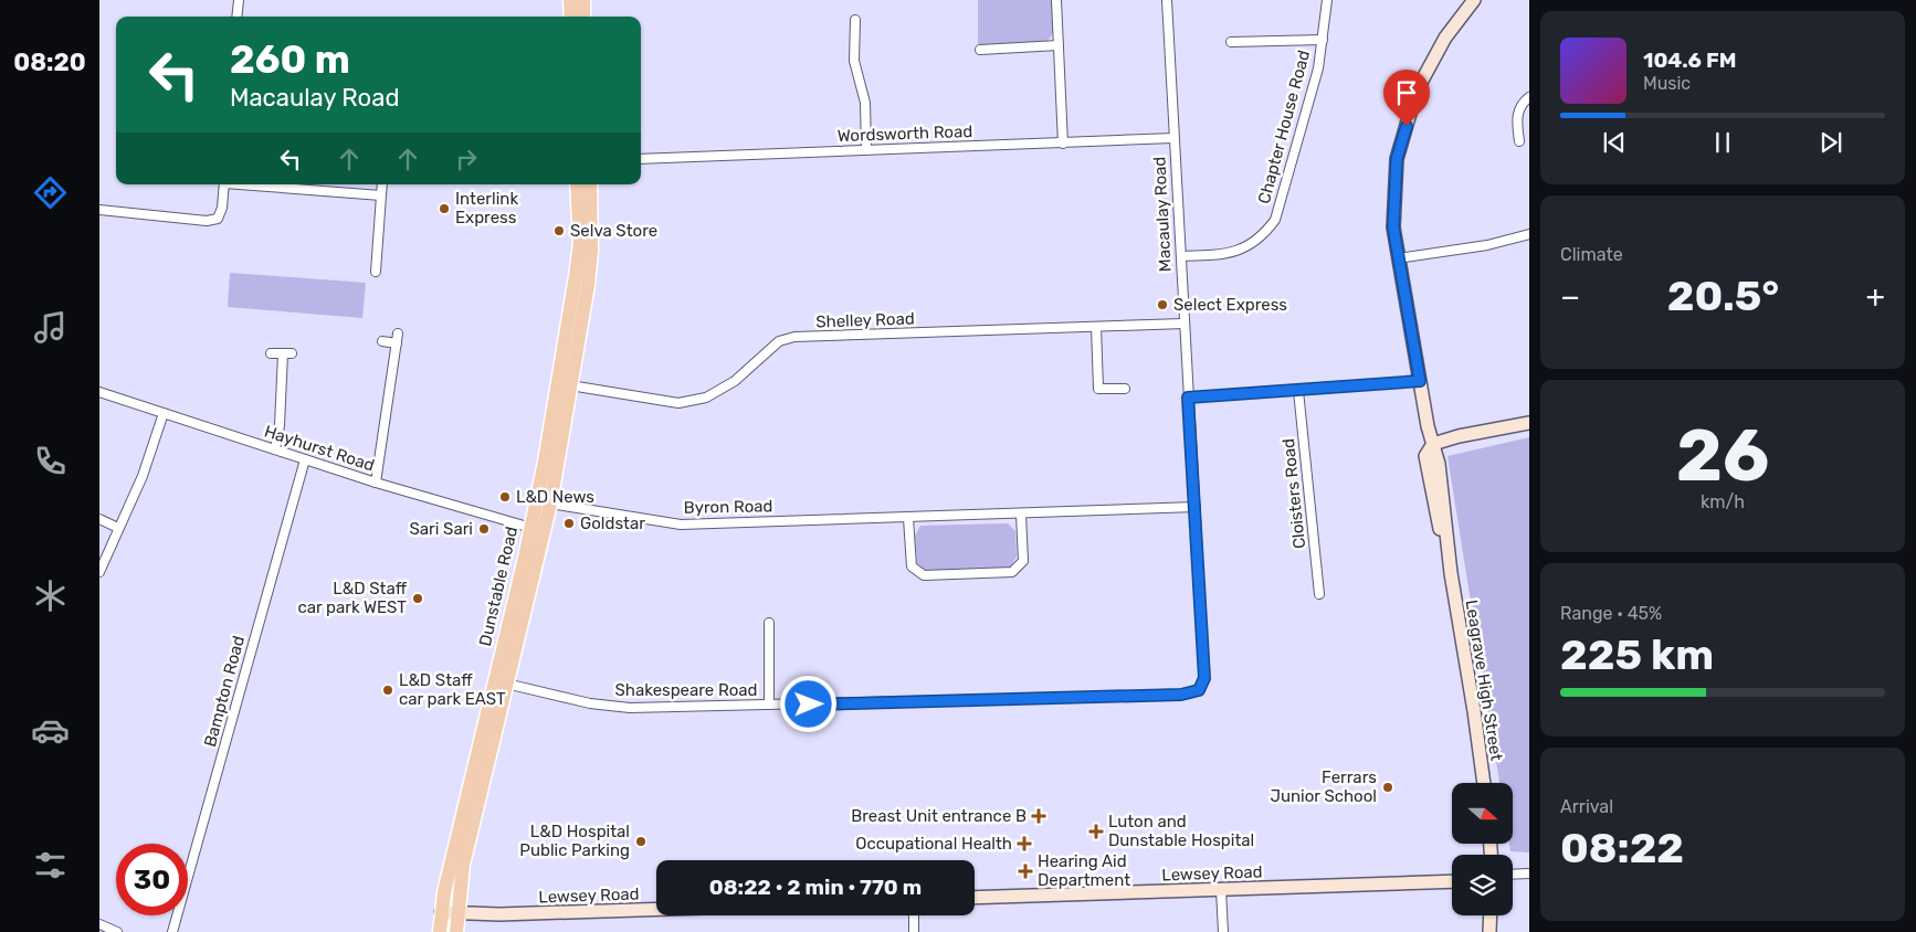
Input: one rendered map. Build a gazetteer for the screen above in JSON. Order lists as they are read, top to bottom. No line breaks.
{"streets":{"main road":["Dunstable Road"],"street":["Chapter House Road","Wordsworth Road","Macaulay Road","Shelley Road","Hayhurst Road","Cloisters Road","Byron Road","Leagrave High Street","Shakespeare Road","Bampton Road","Lewsey Road"]},"crossings":[["Chapter House Road","Macaulay Road"],["Wordsworth Road","Macaulay Road"],["Macaulay Road","Shelley Road"],["Macaulay Road","Byron Road"],["Macaulay Road","Shakespeare Road"],["Shelley Road","Dunstable Road"],["Hayhurst Road","Dunstable Road"],["Hayhurst Road","Bampton Road"],["Byron Road","Dunstable Road"],["Dunstable Road","Shakespeare Road"],["Dunstable Road","Lewsey Road"]],"places":{"other":["Interlink Express","Selva Store","Select Express","L&D News","Goldstar","Sari Sari","L&D Staff car park WEST","L&D Staff car park EAST","Ferrars Junior School","L&D Hospital Public Parking"],"health":["Breast Unit entrance B","Luton and Dunstable Hospital","Occupational Health","Hearing Aid Department"]},"north":"right","page":{"tabs":"08:20","turn":["260 m","Macaulay Road"],"song":["104.6 FM","Music"],"tile":["Climate",["26","km/h"],["Range · 45%","225 km"],["Arrival","08:22"]],"heat":["−","20.5°","+"],"limit":"30","trip":"08:22 · 2 min · 770 m"}}
